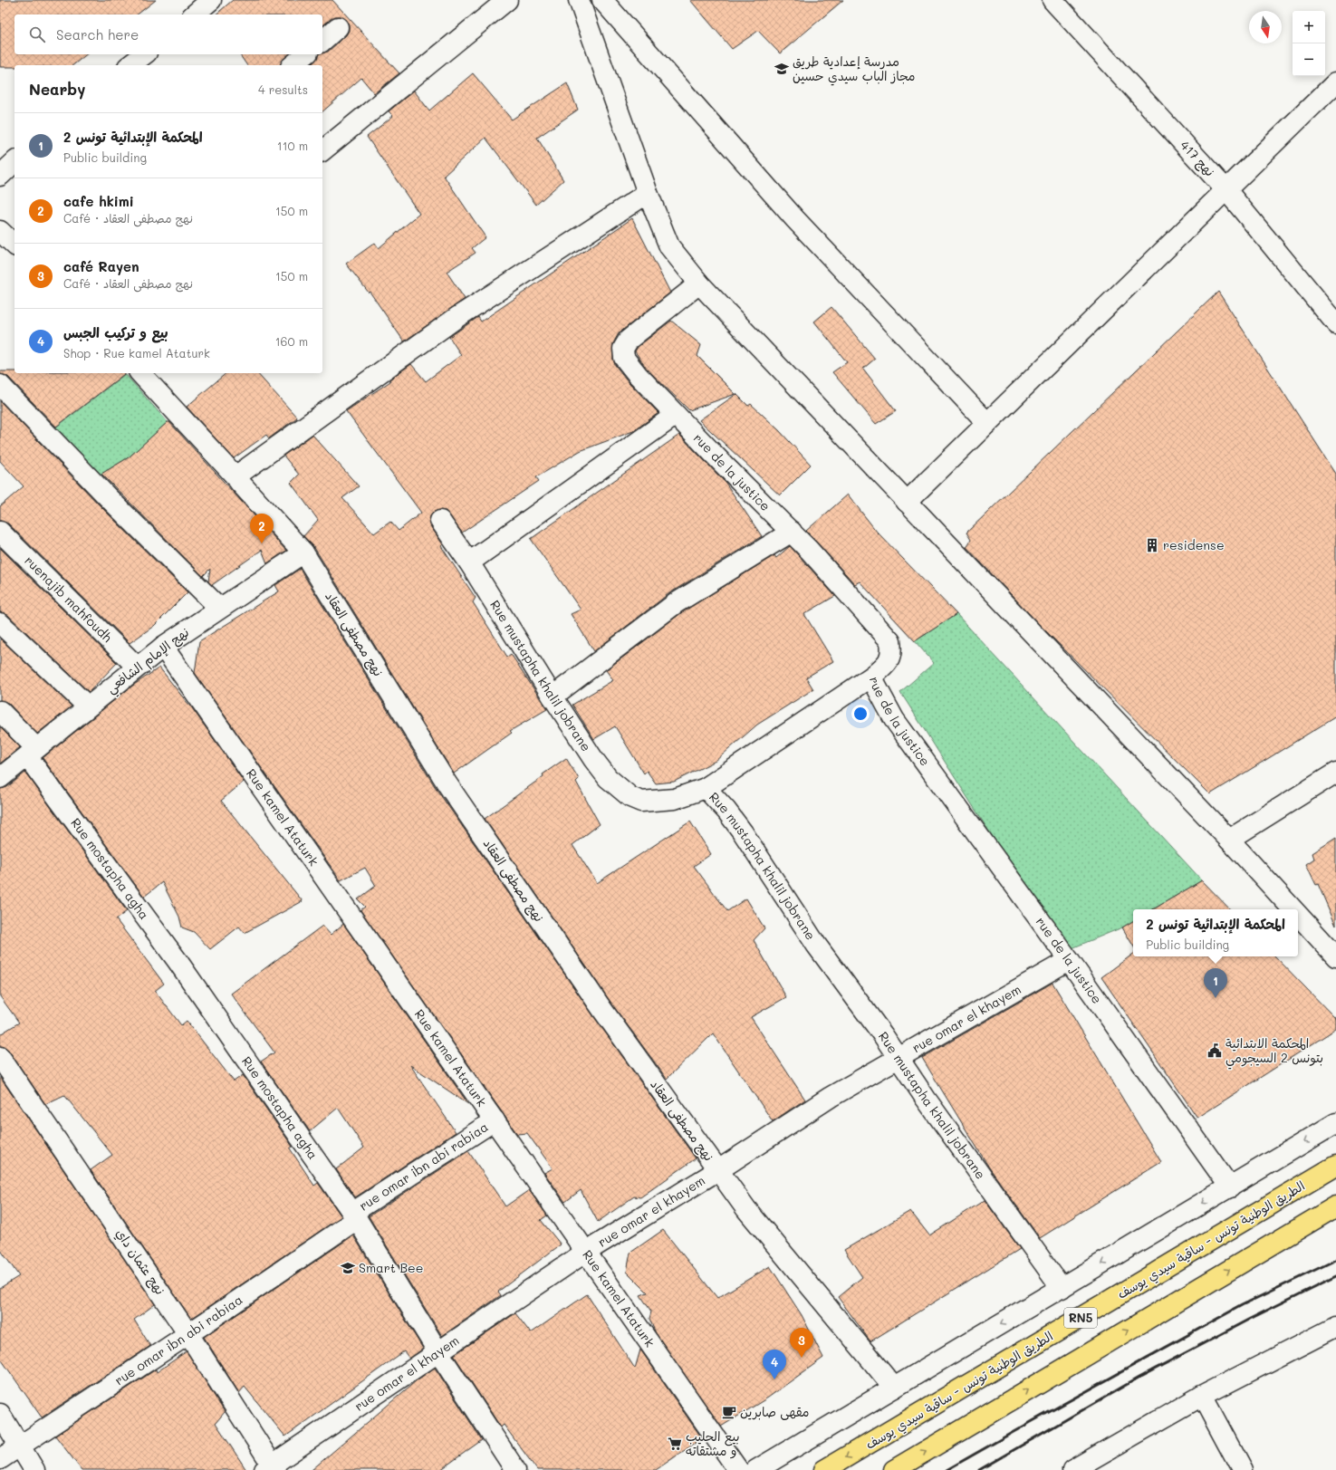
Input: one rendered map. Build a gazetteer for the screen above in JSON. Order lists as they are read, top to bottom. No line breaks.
{"streets":{"highway":["الطريق الوطنية تونس - ساقية سيدي يوسف","RN5"],"street":["نهج 417","rue de la justice","ruenajib mahfoudh","نهج مصطفى العقاد","نهج الإمام الشافعي","Rue mustapha khalil jobrane","Rue kamel Ataturk","Rue mostapha agha","rue omar el khayem","rue omar ibn abi rabiaa","نهج عثمان داي"]},"crossings":[["rue de la justice","rue omar el khayem"],["ruenajib mahfoudh","نهج الإمام الشافعي"],["نهج مصطفى العقاد","نهج الإمام الشافعي"],["نهج مصطفى العقاد","rue omar el khayem"],["نهج الإمام الشافعي","Rue kamel Ataturk"],["نهج الإمام الشافعي","Rue mostapha agha"],["Rue mustapha khalil jobrane","rue omar el khayem"],["Rue kamel Ataturk","rue omar el khayem"],["Rue kamel Ataturk","rue omar ibn abi rabiaa"],["Rue mostapha agha","rue omar el khayem"],["Rue mostapha agha","rue omar ibn abi rabiaa"],["rue omar el khayem","نهج عثمان داي"],["rue omar ibn abi rabiaa","نهج عثمان داي"]],"places":{"school or university":["مدرسة إعدادية طريق مجاز الباب سيدي حسين","Smart Bee"],"building":["residense"],"public building":["المحكمة الابتدائية بتونس 2 السيجومي"],"cafe":["مقهى صابرين"],"supermarket":["بيع الحليب و مشتقاته"]},"north":"bottom","page":{"map_buttons":["+","−"],"search":"Search here","heading":["Nearby","4 results"],"list":[{"mark":"1","name":"المحكمة الإبتدائية تونس 2","note":"Public building","value":"110 m"},{"mark":"2","name":"cafe hkimi","note":"Café · نهج مصطفى العقاد","value":"150 m"},{"mark":"3","name":"café Rayen","note":"Café · نهج مصطفى العقاد","value":"150 m"},{"mark":"4","name":"بيع و تركيب الجبس","note":"Shop · Rue kamel Ataturk","value":"160 m"}],"pins":["2","1","3","4"],"popup":["المحكمة الإبتدائية تونس 2","Public building"]}}
